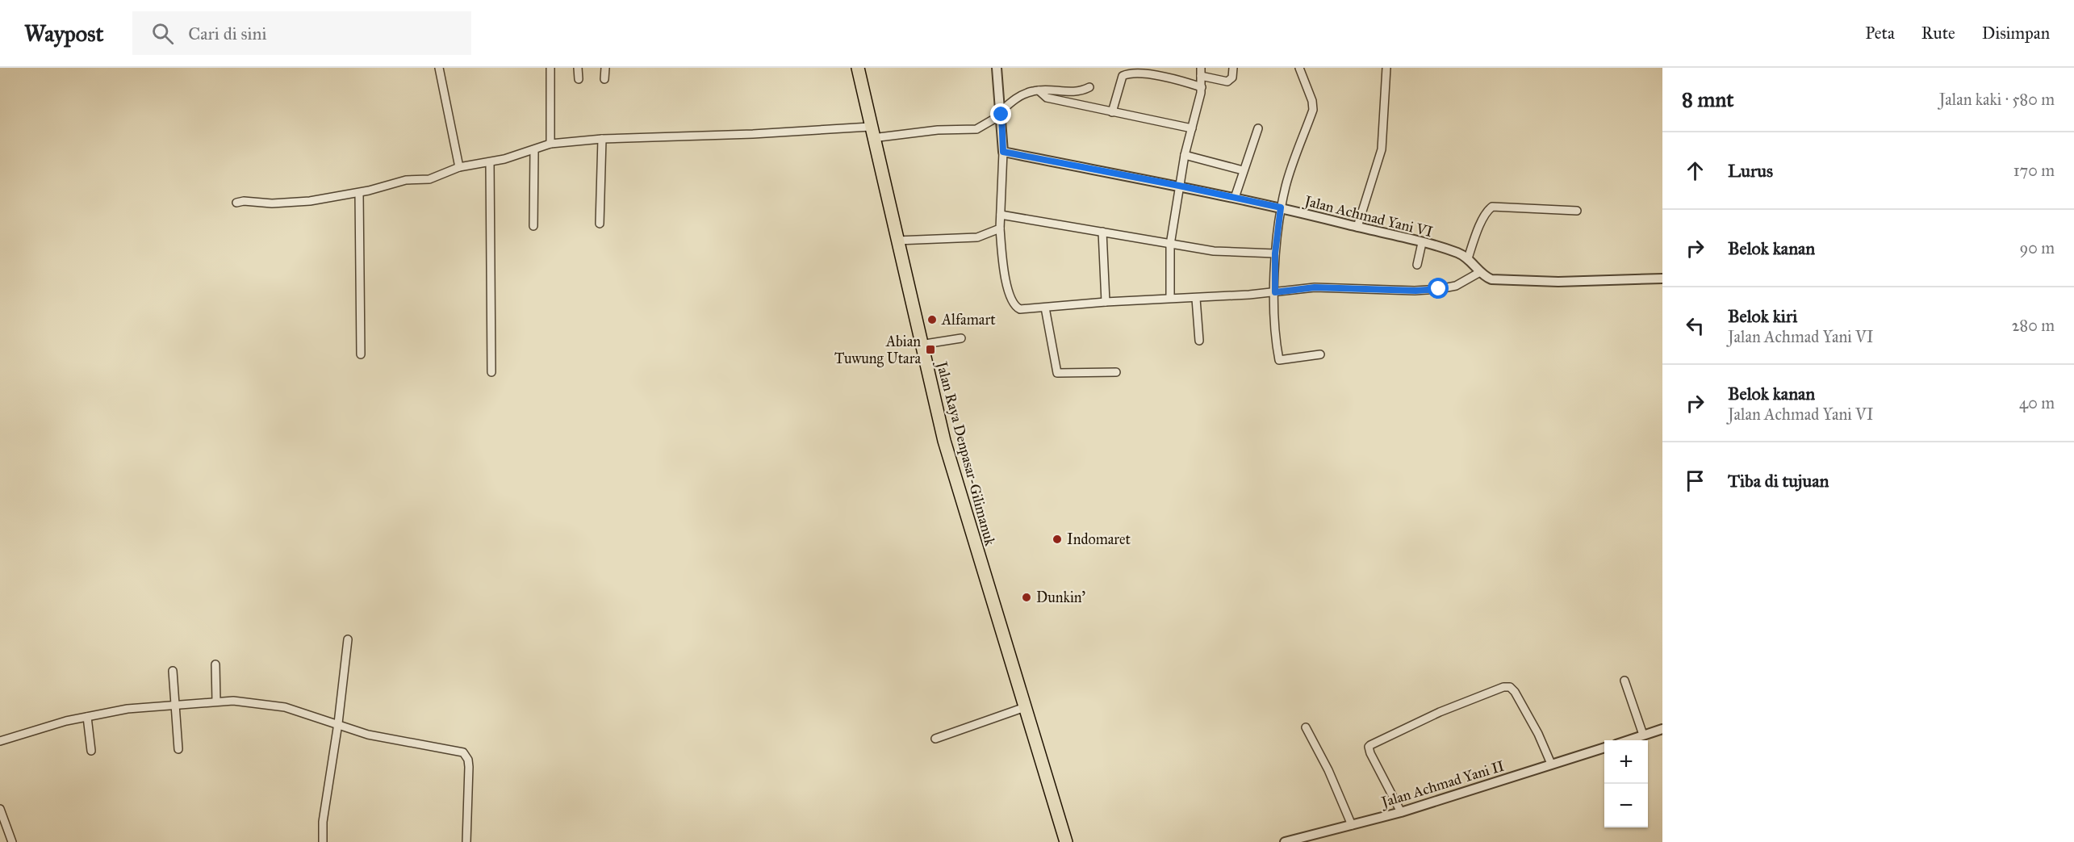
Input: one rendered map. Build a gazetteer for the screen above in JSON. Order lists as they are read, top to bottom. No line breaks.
{"streets":{"highway":["Jalan Raya Denpasar-Gilimanuk"],"street":["Jalan Achmad Yani VI","Jalan Achmad Yani II"]},"places":{"other":["Alfamart","Indomaret","Dunkin'"],"transit":["Abian Tuwung Utara"]},"page":{"header":"Waypost","search":"Cari di sini","nav":["Peta","Rute","Disimpan"],"heading":["8 mnt","Jalan kaki · 580 m"],"list":[["Lurus","170 m"],["Belok kanan","90 m"],["Belok kiri","Jalan Achmad Yani VI","280 m"],["Belok kanan","Jalan Achmad Yani VI","40 m"],"Tiba di tujuan"],"map_buttons":["+","−"]}}
